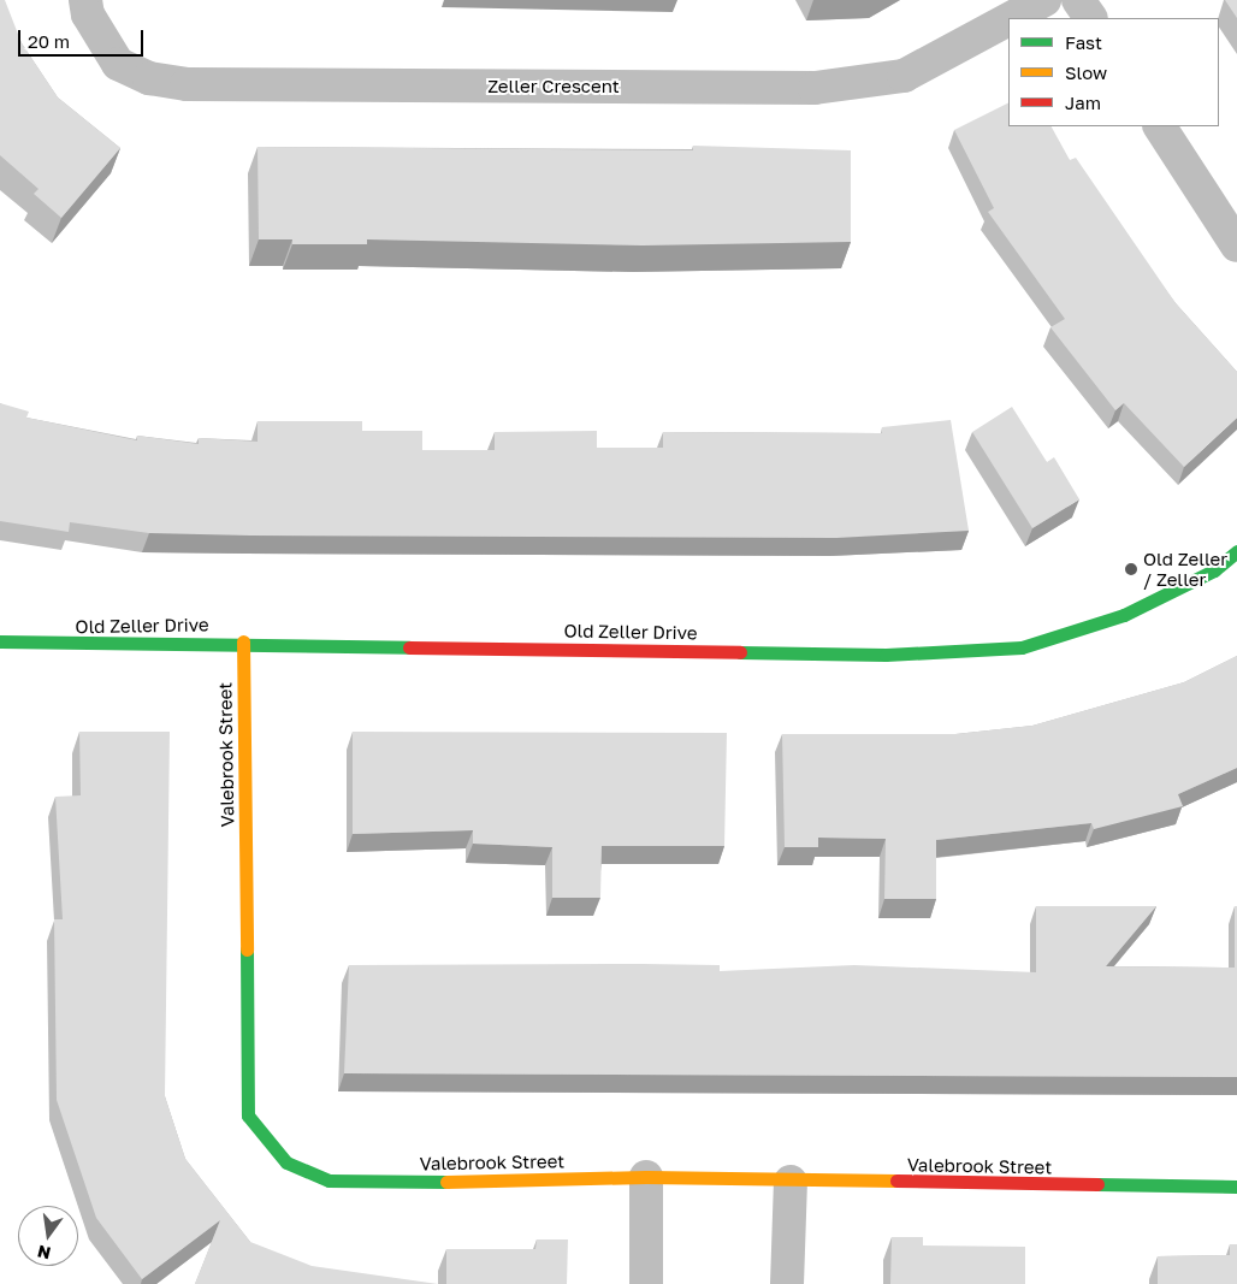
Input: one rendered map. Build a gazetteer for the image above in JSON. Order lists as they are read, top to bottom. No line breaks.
{"streets":{"street":["Zeller Crescent","Old Zeller Drive","Valebrook Street"]},"crossings":[["Old Zeller Drive","Valebrook Street"]],"places":["Old Zeller / Zeller"],"legend":["Fast","Slow","Jam"],"scale_bar":"20 m","north":"bottom"}
